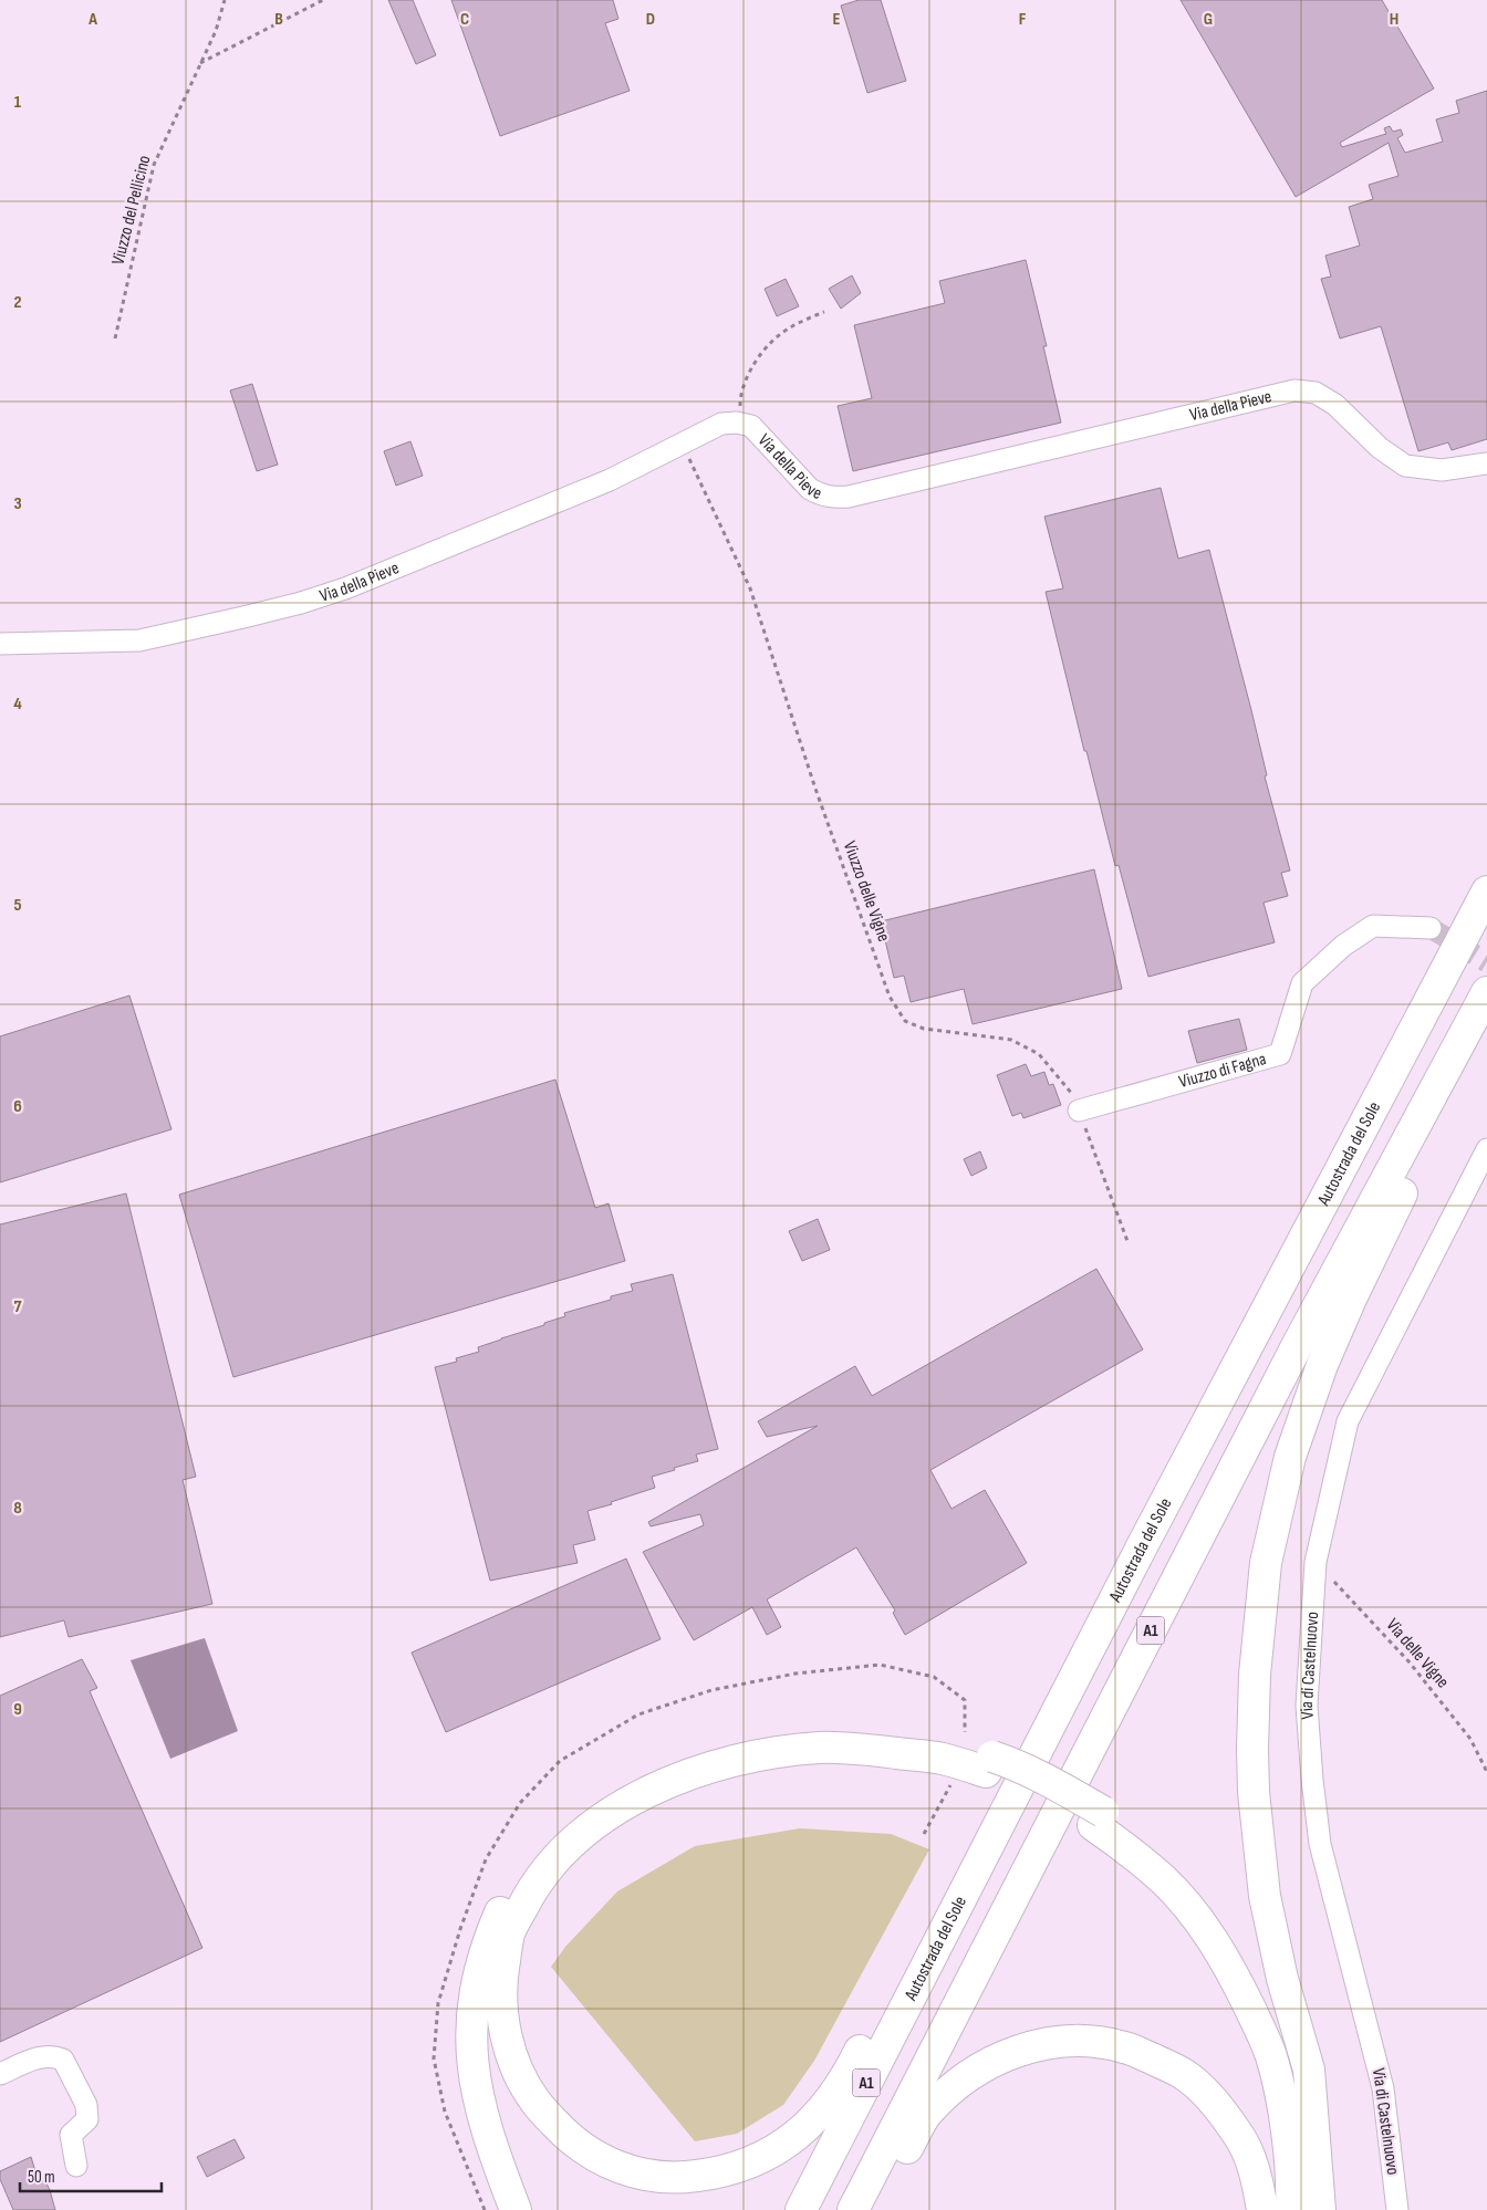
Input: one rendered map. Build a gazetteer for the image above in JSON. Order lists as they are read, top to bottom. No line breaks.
{"streets":{"highway":["Autostrada del Sole","A1"],"street":["Via della Pieve","Viuzzo di Fagna","Via di Castelnuovo"],"path":["Viuzzo del Pellicino","Viuzzo delle Vigne","Via delle Vigne"]},"crossings":[["Via della Pieve","Viuzzo delle Vigne"],["Viuzzo delle Vigne","Viuzzo di Fagna"],["Via delle Vigne","Via di Castelnuovo"]],"scale_bar":"50 m","grid":{"columns":["A","B","C","D","E","F","G","H"],"rows":["1","2","3","4","5","6","7","8","9"]}}
